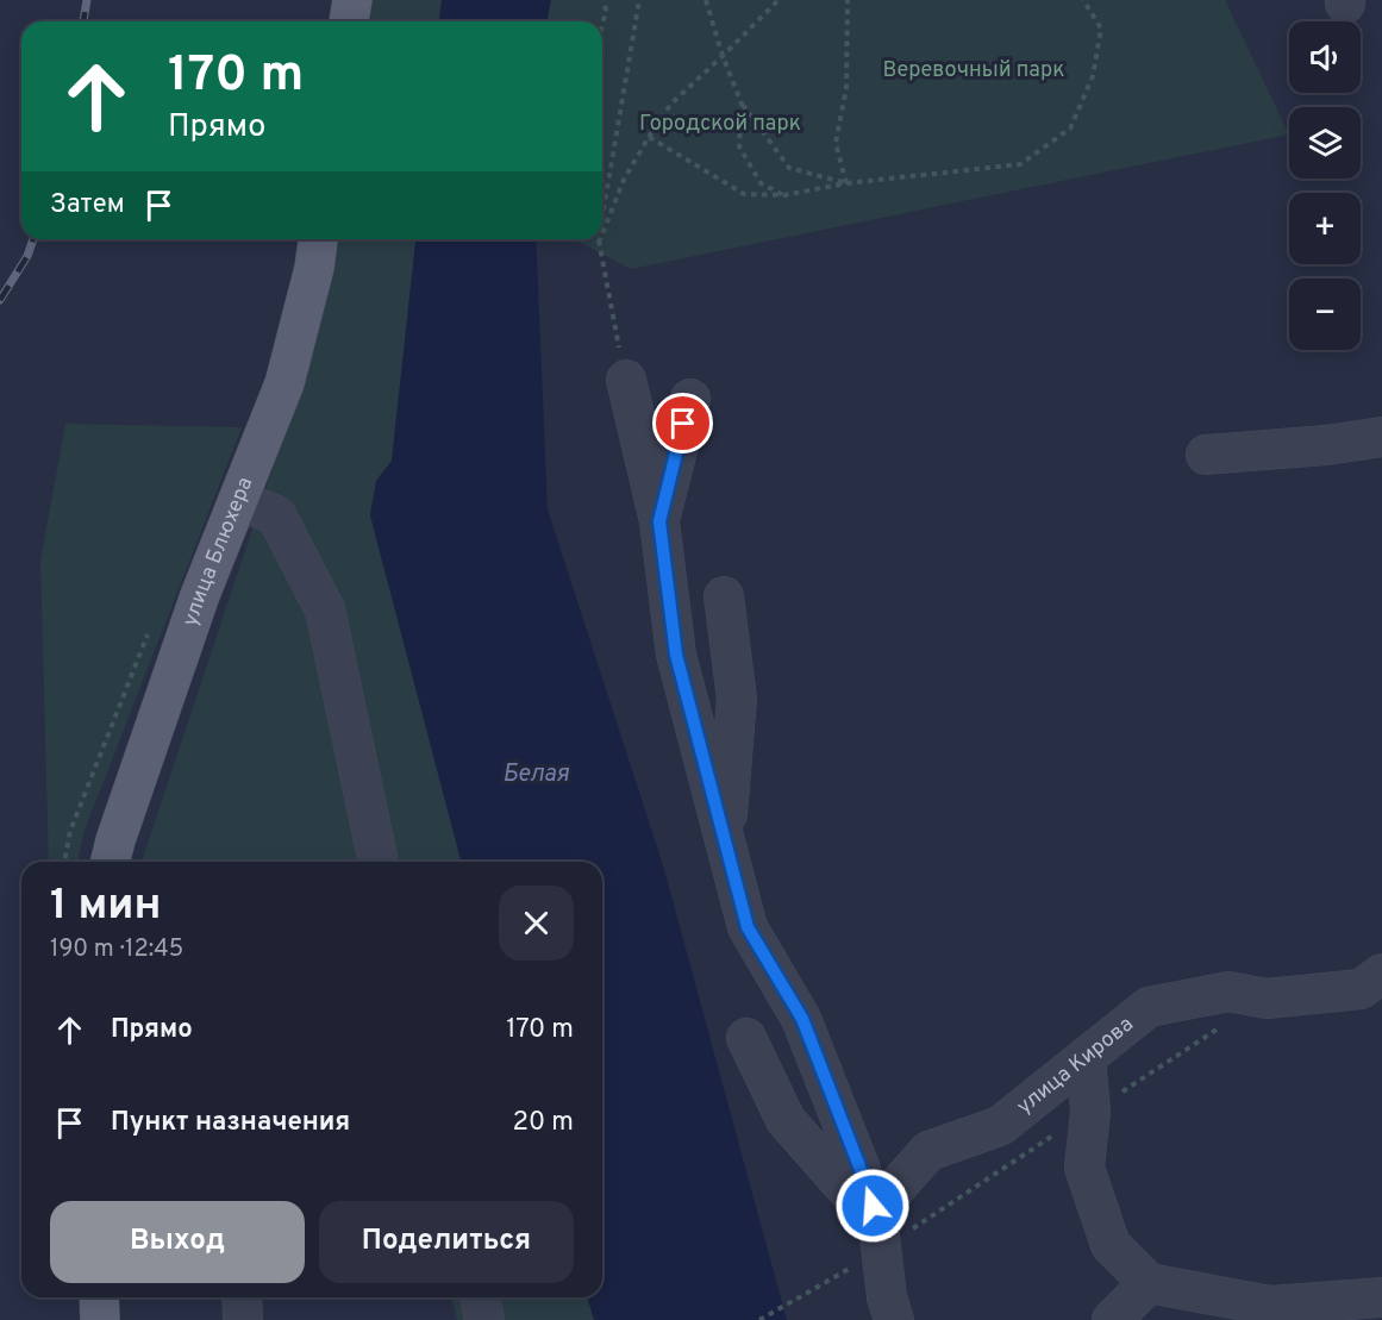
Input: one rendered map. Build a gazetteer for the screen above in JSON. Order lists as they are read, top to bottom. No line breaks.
{"streets":{"main road":["улица Блюхера"],"street":["улица Кирова"]},"water":["Белая"],"parks":["Веревочный парк","Городской парк"],"page":{"map_buttons":["+","−"],"turn":["170 m","Прямо"],"then":"Затем","heading":["1 мин","190 m · 12:45"],"list":[{"name":"Прямо","value":"170 m"},{"name":"Пункт назначения","value":"20 m"}],"buttons":["Выход","Поделиться"]}}
